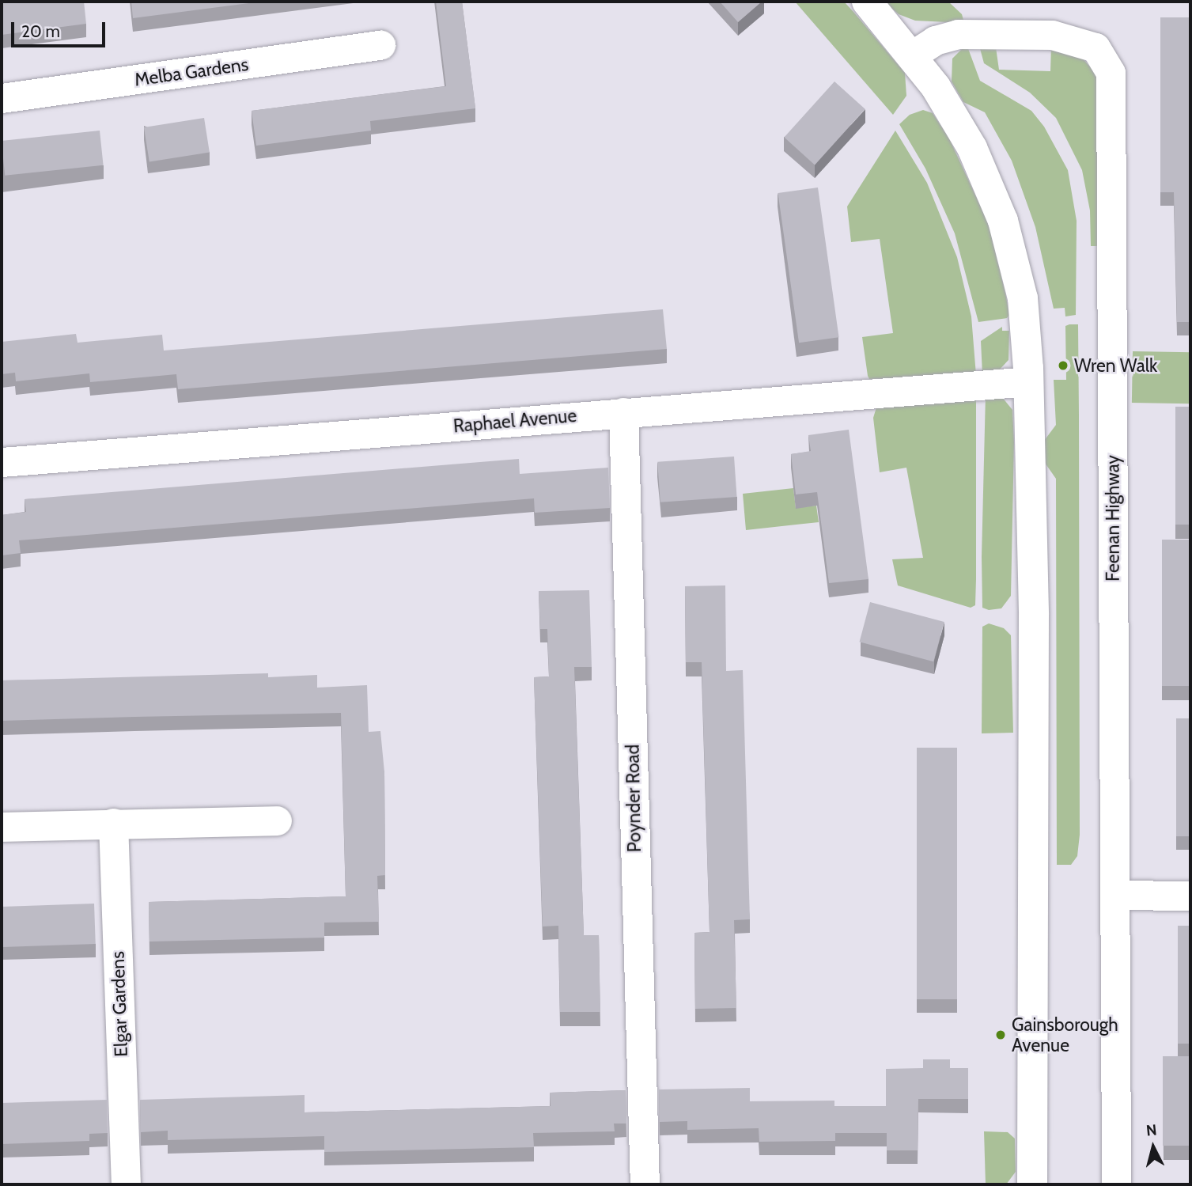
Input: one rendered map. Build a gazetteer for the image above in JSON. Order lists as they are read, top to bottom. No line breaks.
{"streets":{"street":["Melba Gardens","Raphael Avenue","Feenan Highway","Poynder Road","Elgar Gardens"]},"crossings":[["Raphael Avenue","Poynder Road"]],"places":["Wren Walk","Gainsborough Avenue"],"scale_bar":"20 m","north":"top"}
